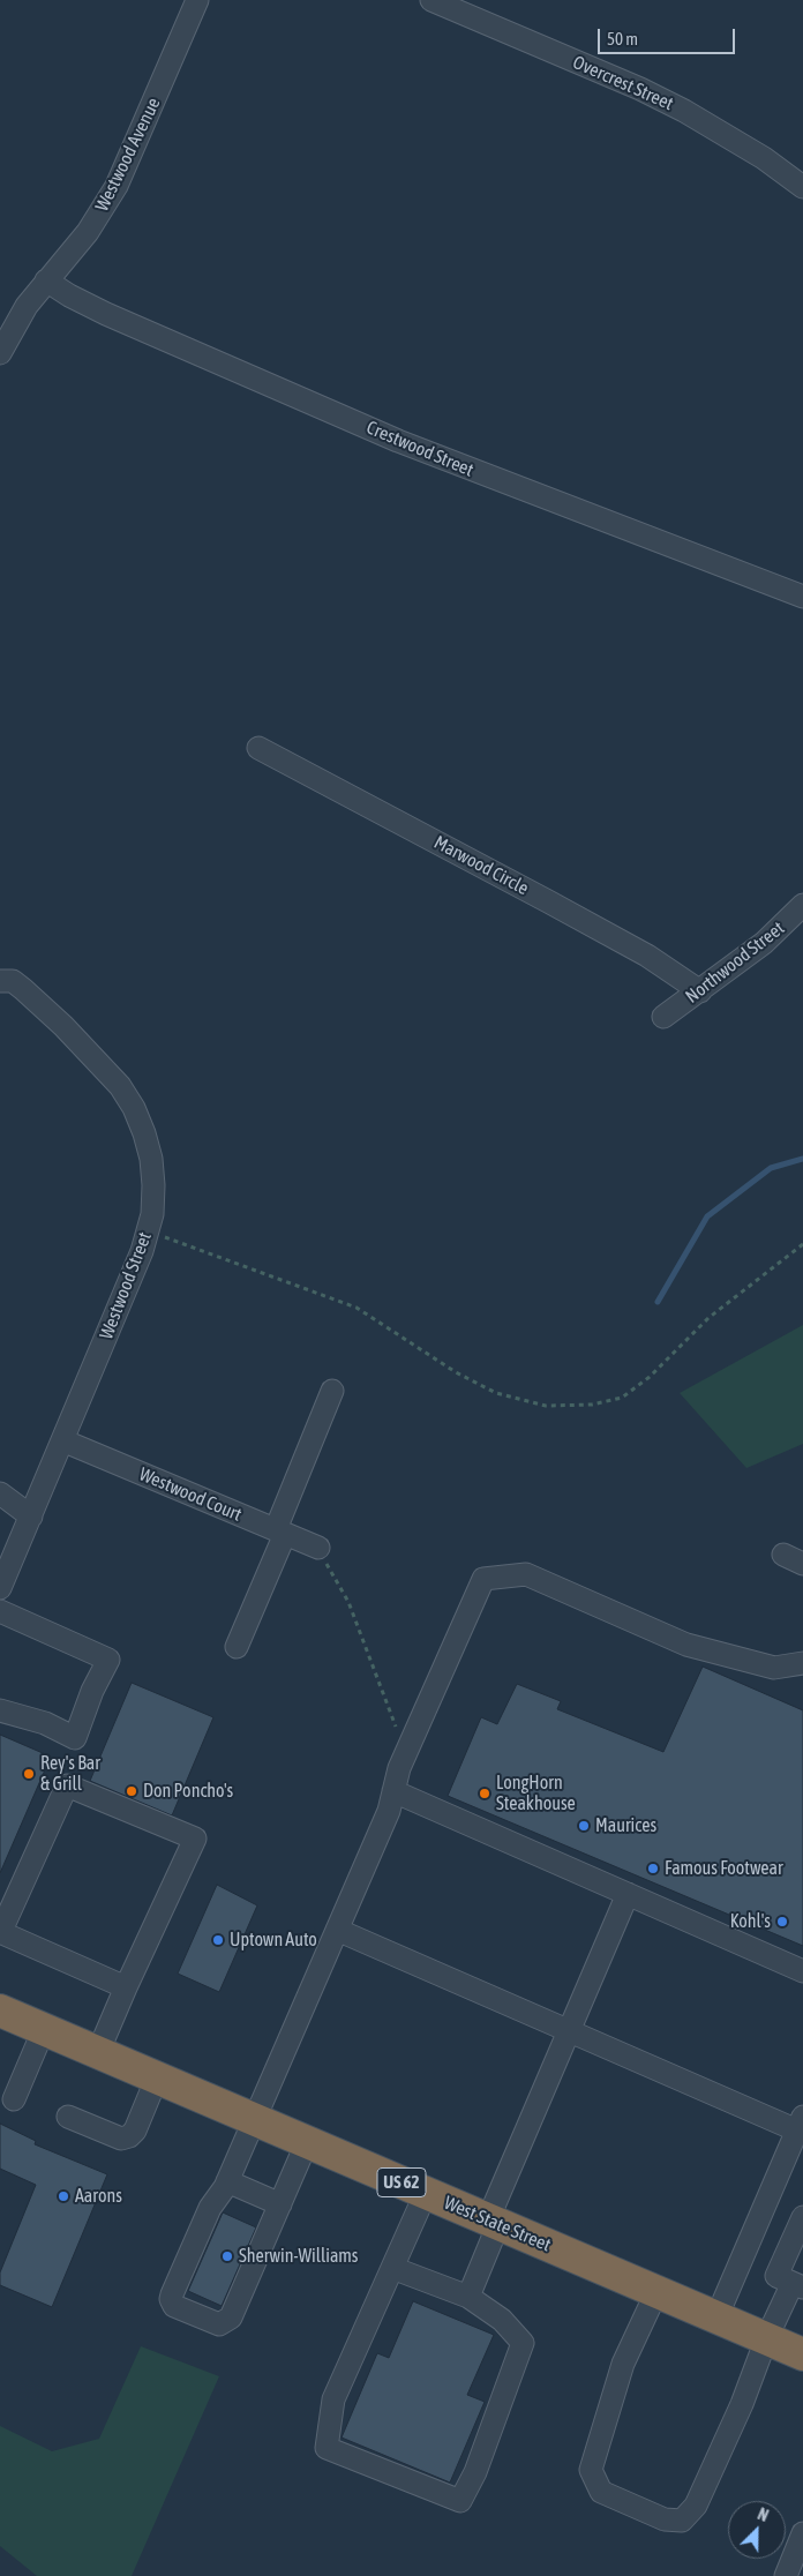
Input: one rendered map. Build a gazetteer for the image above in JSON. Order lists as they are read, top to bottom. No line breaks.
{"streets":{"highway":["US 62","West State Street"],"street":["Overcrest Street","Westwood Avenue","Crestwood Street","Marwood Circle","Northwood Street","Westwood Street","Westwood Court"]},"crossings":[["Westwood Avenue","Crestwood Street"],["Marwood Circle","Northwood Street"],["Westwood Street","Westwood Court"]],"places":["Rey's Bar & Grill","Don Poncho's","LongHorn Steakhouse","Maurices","Famous Footwear","Kohl's","Uptown Auto","Aarons","Sherwin-Williams"],"scale_bar":"50 m","north":"top right"}
